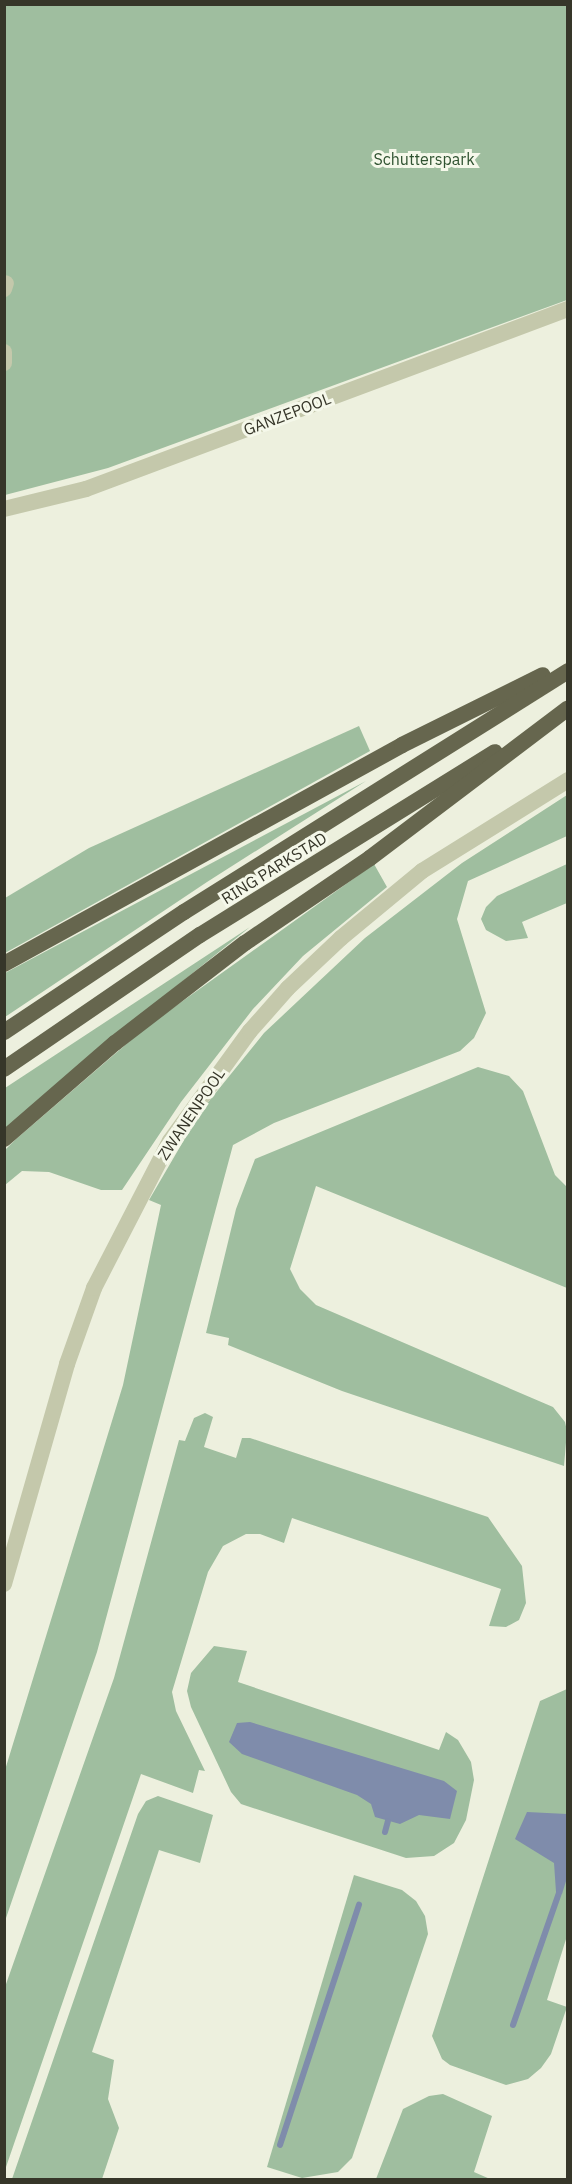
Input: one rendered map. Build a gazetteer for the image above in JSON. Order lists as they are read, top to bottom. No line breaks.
{"streets":{"highway":["RING PARKSTAD"],"street":["GANZEPOOL","ZWANENPOOL"]},"parks":["Schutterspark"]}
